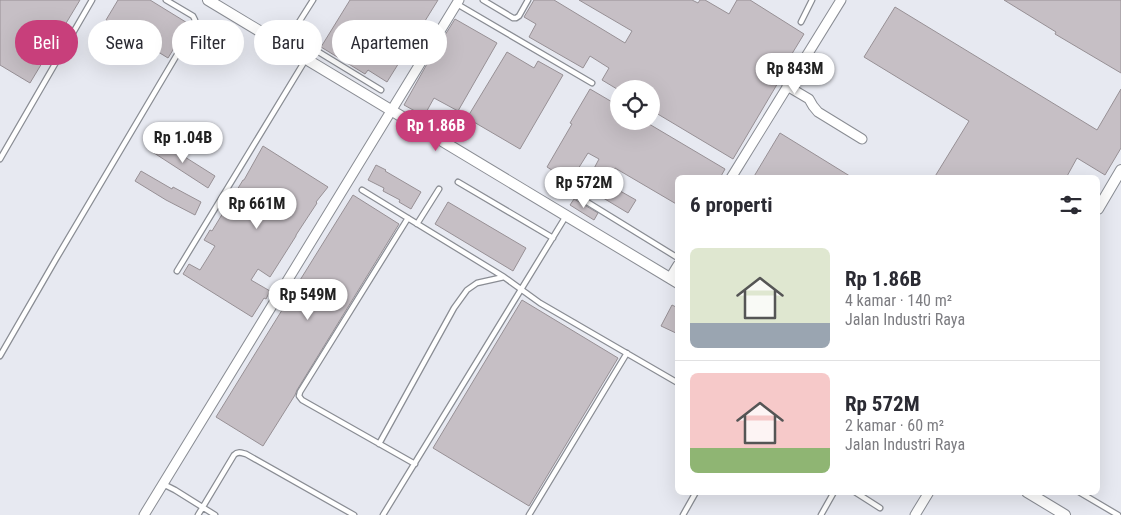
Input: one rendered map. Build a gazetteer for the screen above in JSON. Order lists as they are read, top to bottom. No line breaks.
{"page":{"chip":["Beli","Sewa","Filter","Baru","Apartemen"],"price":["Rp 843M","Rp 1.86B","Rp 1.04B","Rp 572M","Rp 661M","Rp 549M"],"heading":"6 properti","list":[{"name":"Rp 1.86B","note":"4 kamar · 140 m² · Jalan Industri Raya"},{"name":"Rp 572M","note":"2 kamar · 60 m² · Jalan Industri Raya"}]}}
